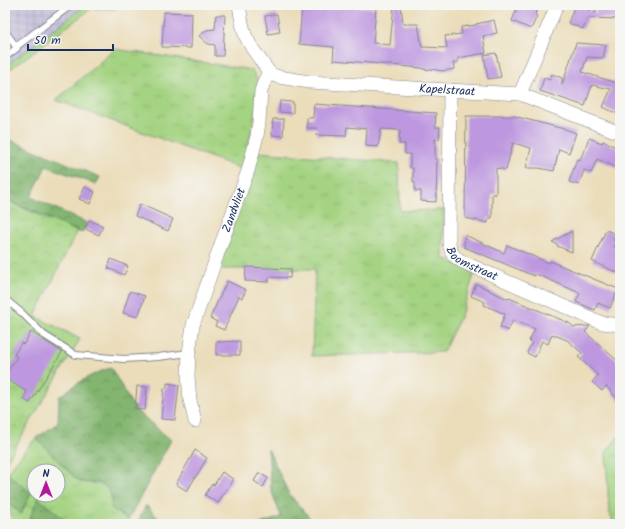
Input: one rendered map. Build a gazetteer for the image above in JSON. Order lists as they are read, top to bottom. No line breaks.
{"streets":{"street":["Kapelstraat","Zandvliet","Boomstraat"]},"crossings":[["Kapelstraat","Zandvliet"],["Kapelstraat","Boomstraat"]],"scale_bar":"50 m","north":"top"}
